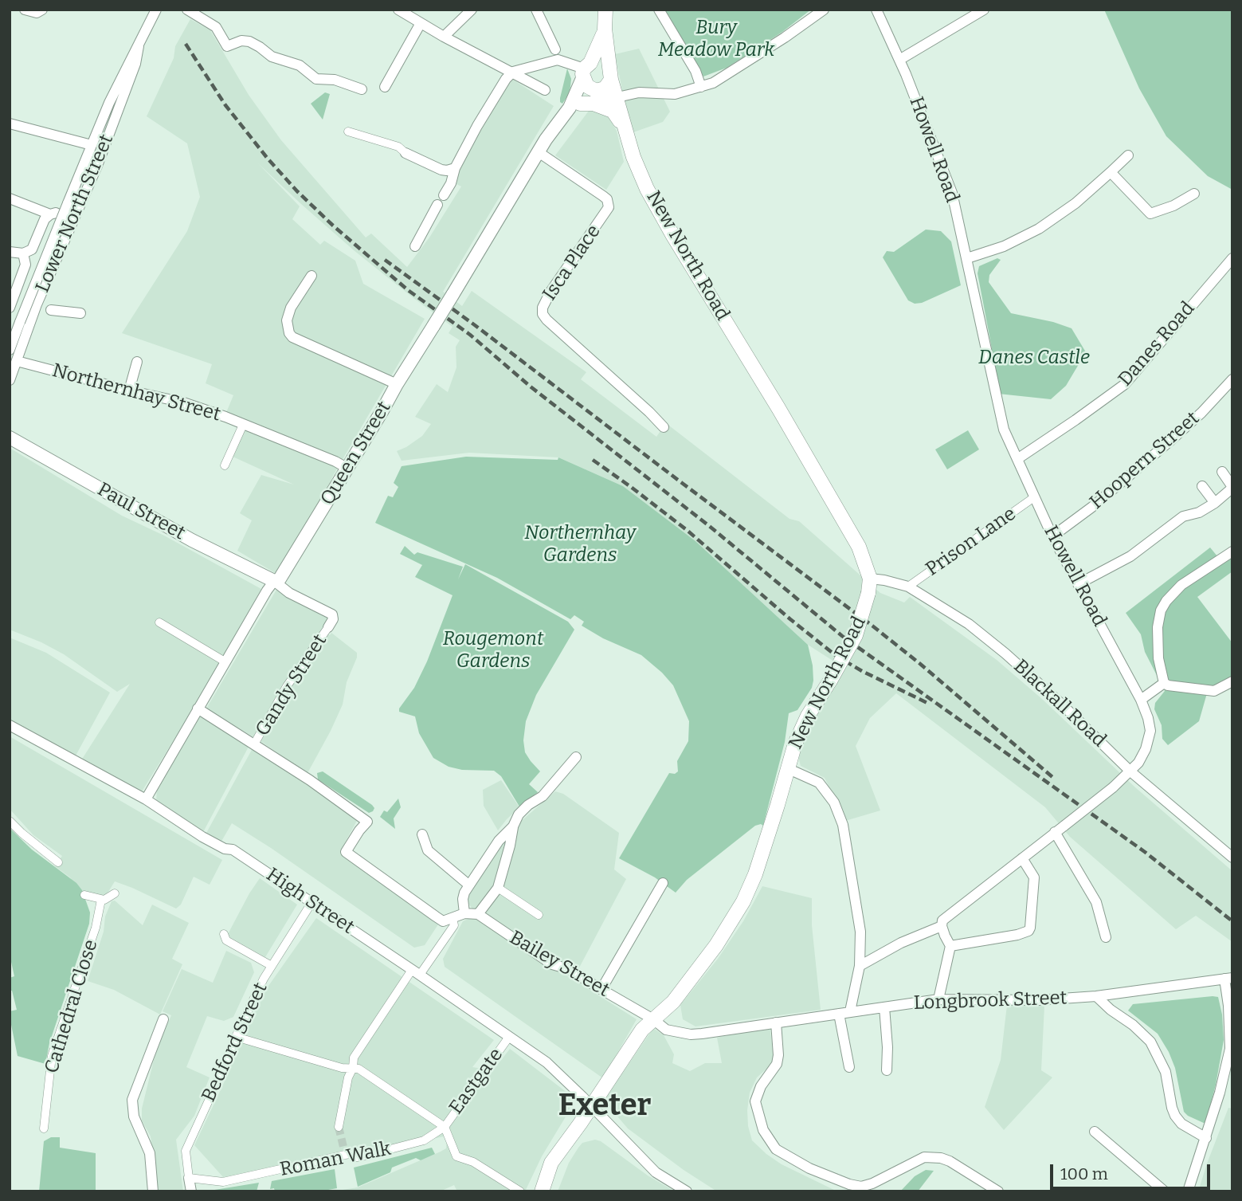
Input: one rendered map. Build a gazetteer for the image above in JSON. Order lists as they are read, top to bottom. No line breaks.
{"streets":{"main road":["New North Road"],"street":["Howell Road","Lower North Street","Isca Place","Danes Road","Northernhay Street","Queen Street","Hoopern Street","Paul Street","Prison Lane","Gandy Street","Blackall Road","High Street","Bailey Street","Longbrook Street","Cathedral Close","Bedford Street","Eastgate","Roman Walk"]},"crossings":[["Howell Road","Danes Road"],["Howell Road","Hoopern Street"],["Howell Road","Prison Lane"],["Howell Road","Blackall Road"],["Lower North Street","Northernhay Street"],["New North Road","Queen Street"],["New North Road","Blackall Road"],["New North Road","High Street"],["New North Road","Bailey Street"],["New North Road","Longbrook Street"],["Isca Place","Queen Street"],["Northernhay Street","Queen Street"],["Queen Street","Paul Street"],["Queen Street","High Street"],["Prison Lane","Blackall Road"],["High Street","Bedford Street"],["High Street","Eastgate"],["Bailey Street","Longbrook Street"],["Bedford Street","Roman Walk"],["Eastgate","Roman Walk"]],"districts":["Exeter"],"parks":["Bury Meadow Park","Danes Castle","Northernhay Gardens","Rougemont Gardens"],"scale_bar":"100 m"}
